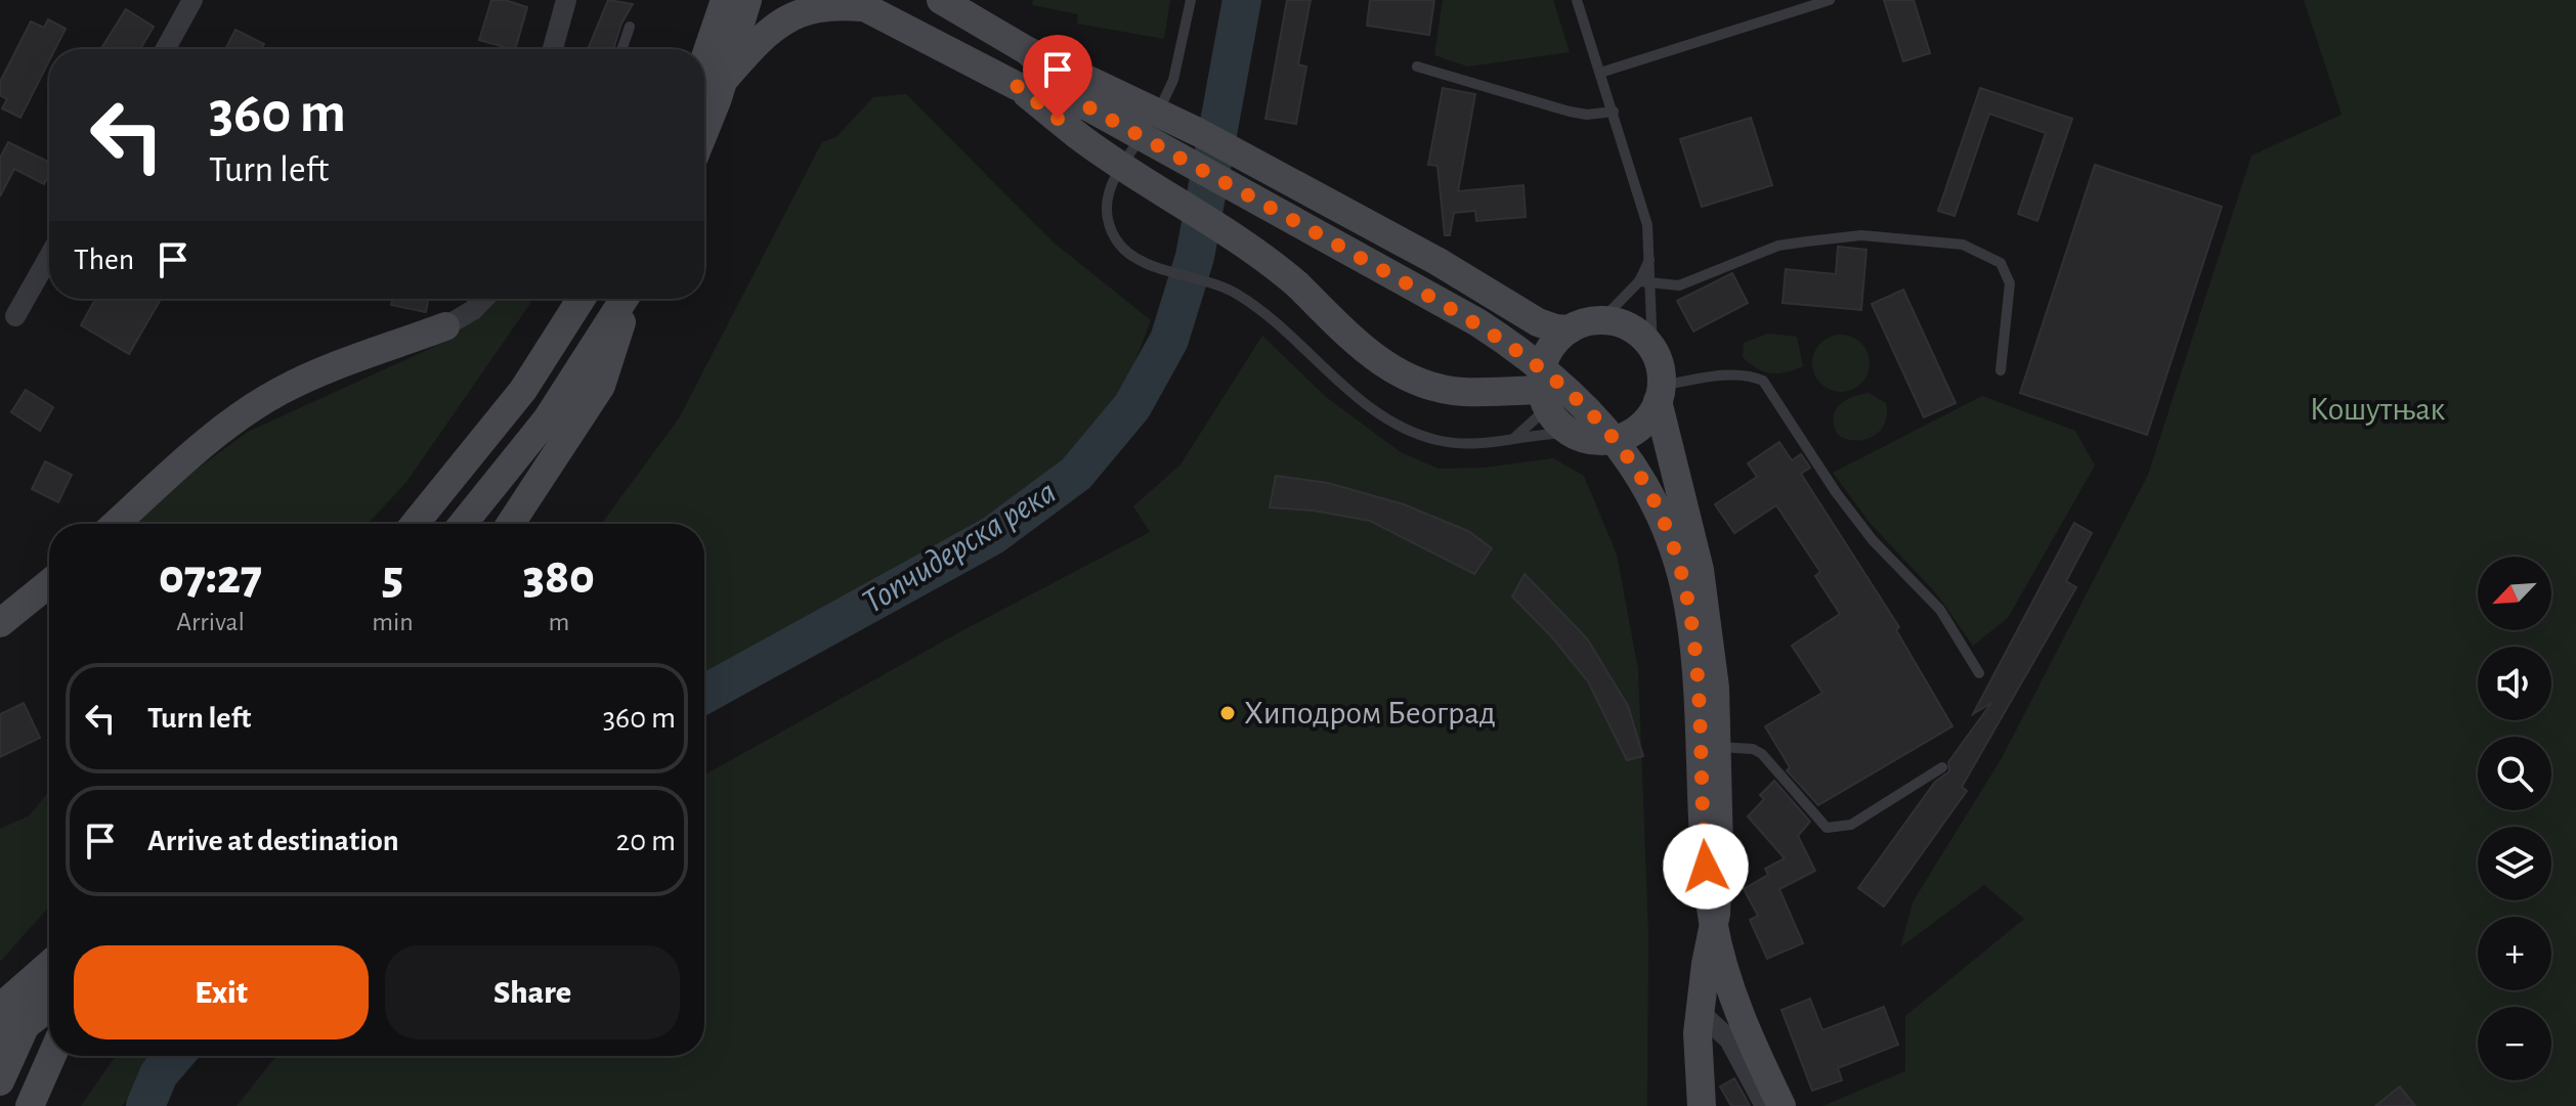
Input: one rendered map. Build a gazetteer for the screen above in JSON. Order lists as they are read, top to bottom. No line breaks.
{"water":["Топчидерска река"],"parks":["Кошутњак"],"places":["Хиподром Београд"],"north":"bottom left","page":{"turn":["360 m","Turn left"],"then":"Then","eta":["07:27","Arrival","5","min","380","m"],"map_buttons":["+","−"],"list":[{"name":"Turn left","value":"360 m"},{"name":"Arrive at destination","value":"20 m"}],"buttons":["Exit","Share"]}}
